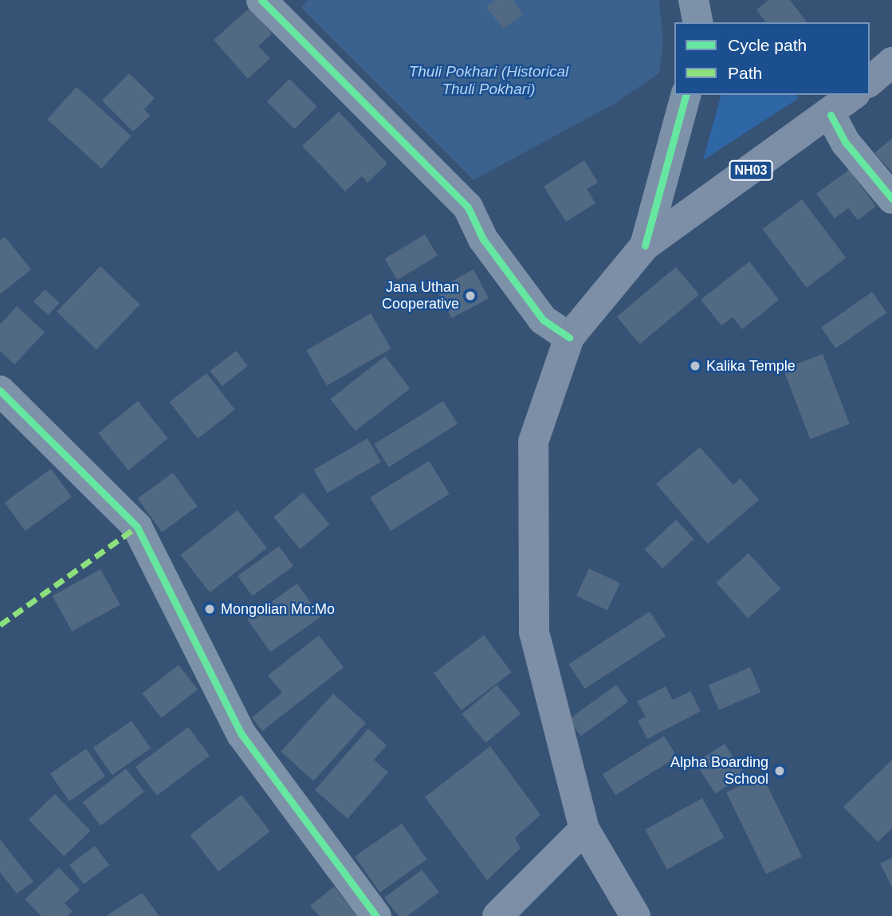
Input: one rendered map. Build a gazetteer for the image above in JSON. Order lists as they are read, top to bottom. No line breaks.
{"streets":{"main road":["NH03"]},"water":["Thuli Pokhari (Historical Thuli Pokhari)"],"places":["Jana Uthan Cooperative","Kalika Temple","Mongolian Mo:Mo","Alpha Boarding School"],"legend":["Cycle path","Path"]}
